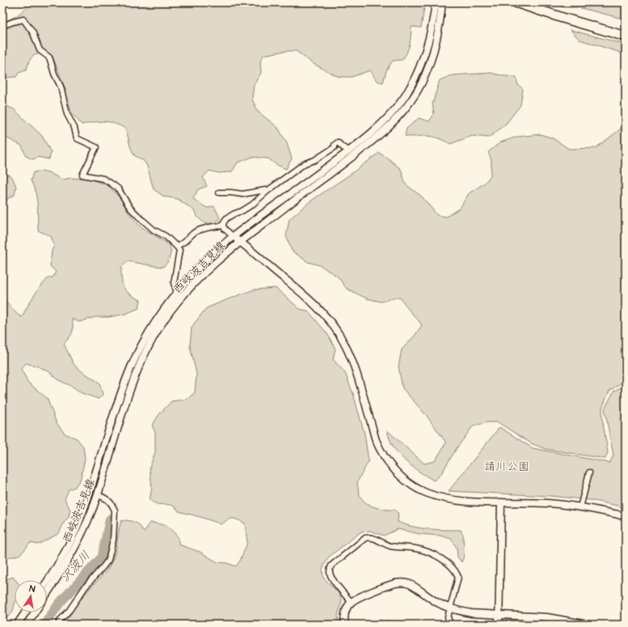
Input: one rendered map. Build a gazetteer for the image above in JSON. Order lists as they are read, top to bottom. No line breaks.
{"streets":{"main road":["西岐波吉見線"]},"water":["沢波川"],"parks":["請川公園"],"north":"top"}
